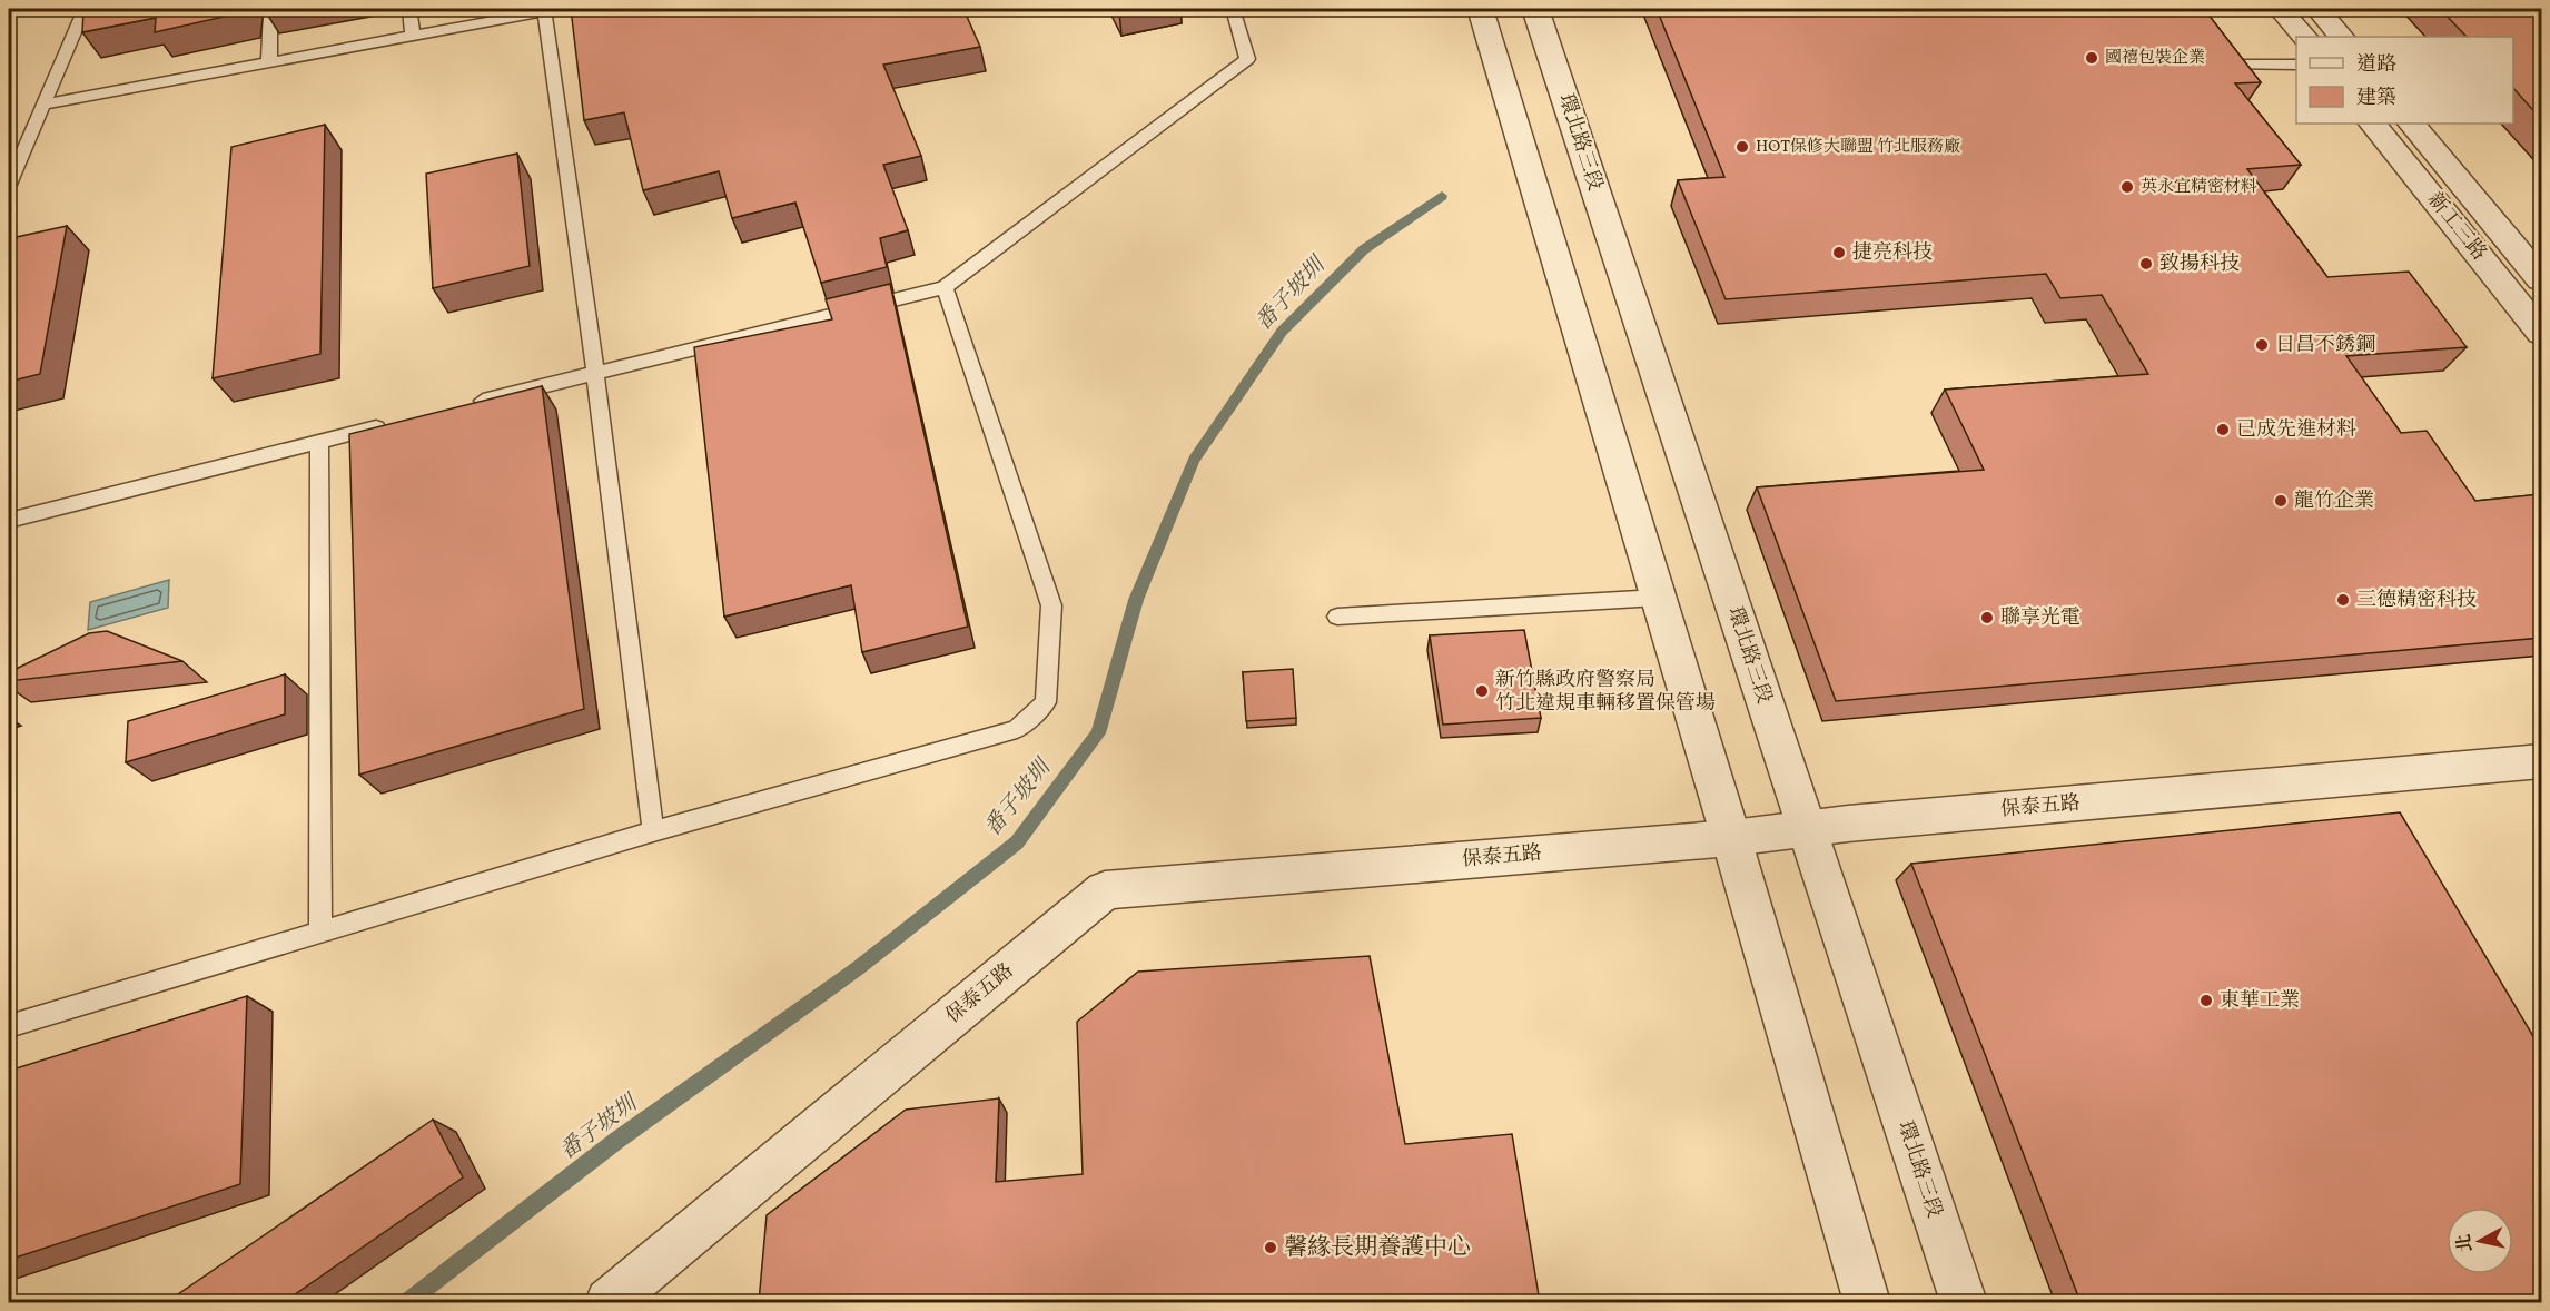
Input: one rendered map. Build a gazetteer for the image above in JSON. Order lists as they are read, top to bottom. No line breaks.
{"streets":{"street":["環北路三段","新工三路","保泰五路"]},"crossings":[["環北路三段","保泰五路"]],"water":["番子坡圳"],"places":["國禧包裝企業","HOT保修大聯盟 竹北服務廠","英永宜精密材料","捷亮科技","致揚科技","日昌不銹鋼","已成先進材料","龍竹企業","三德精密科技","聯享光電","新竹縣政府警察局 竹北違規車輛移置保管場","東華工業","馨緣長期養護中心"],"legend":["道路","建築"],"north":"left"}
